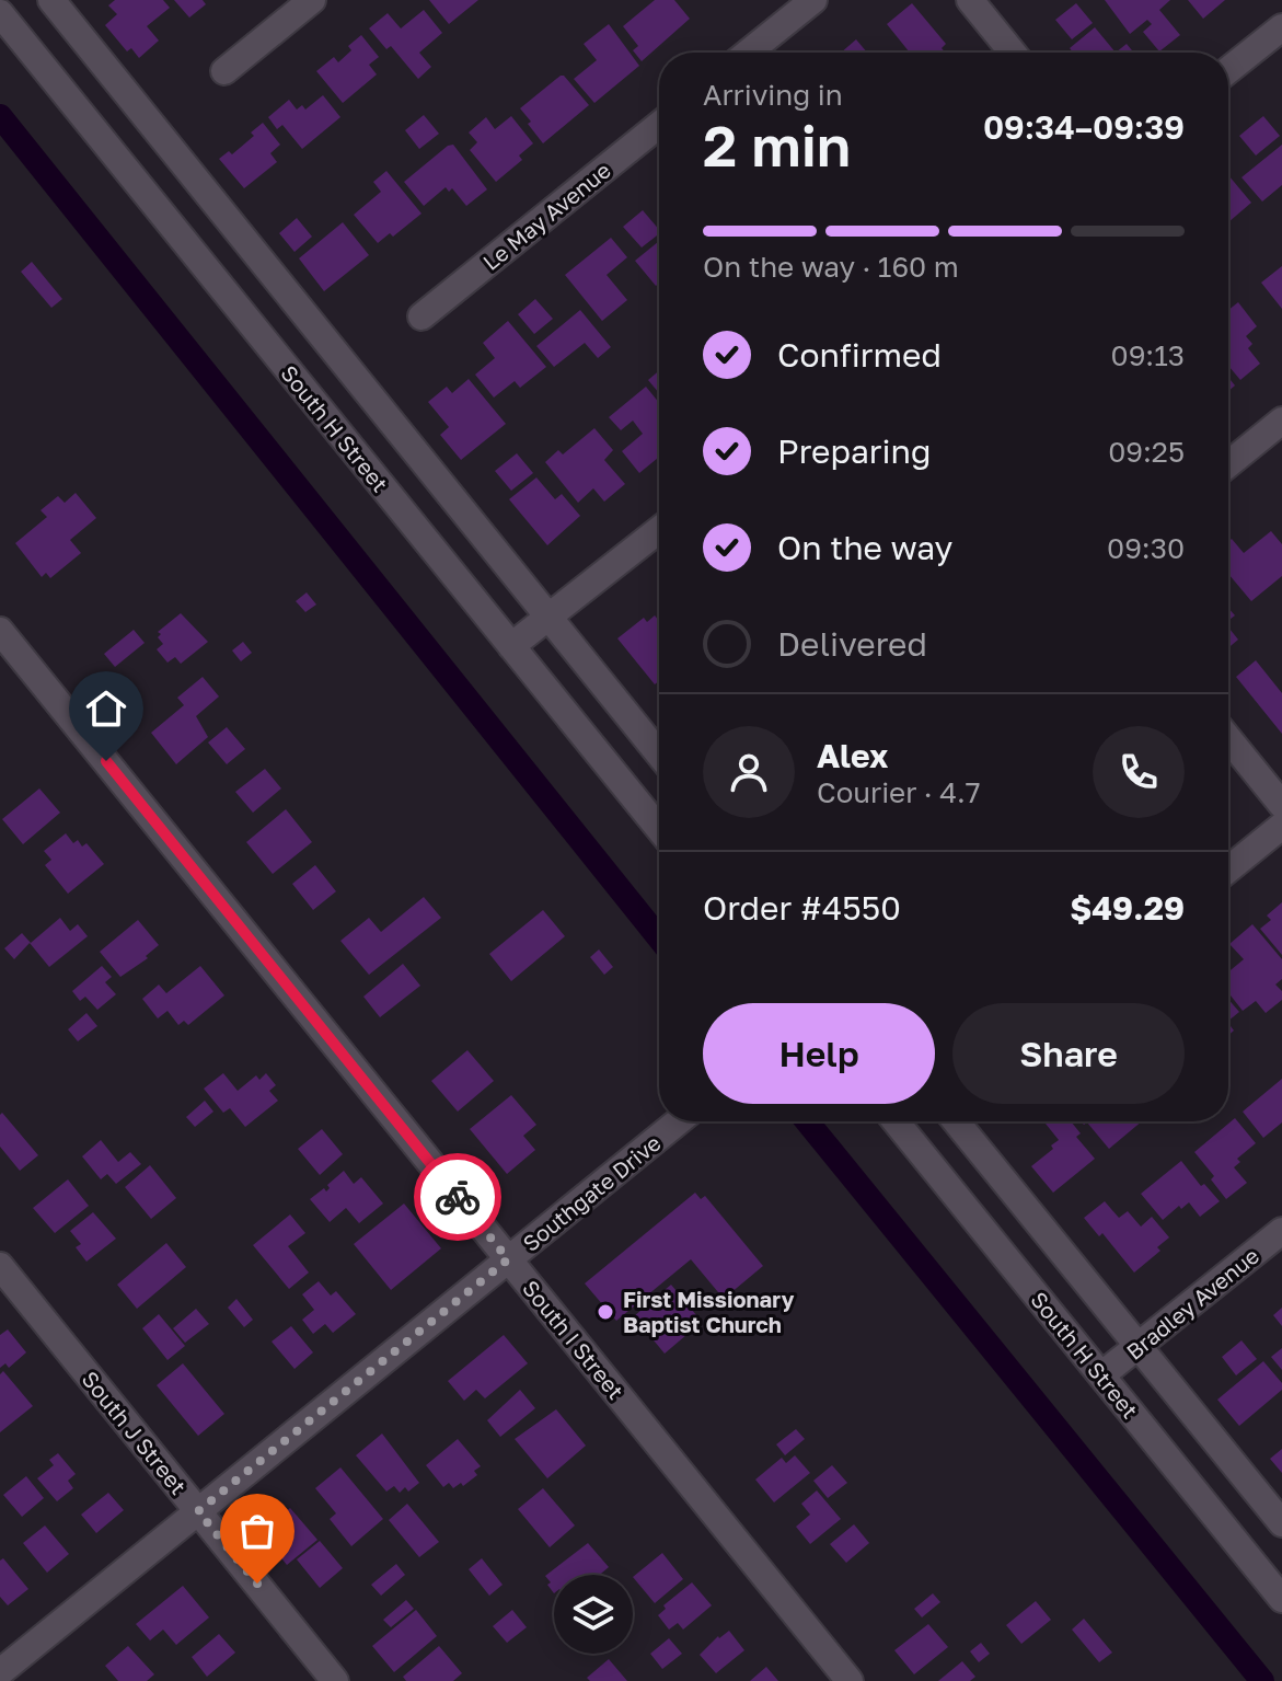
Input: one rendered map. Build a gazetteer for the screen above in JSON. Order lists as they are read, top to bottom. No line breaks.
{"streets":{"street":["Le May Avenue","South H Street","Southgate Drive","Bradley Avenue","South I Street","South J Street"]},"crossings":[["South H Street","Bradley Avenue"],["Southgate Drive","South I Street"],["Southgate Drive","South J Street"]],"places":["First Missionary Baptist Church"],"page":{"heading":["2 min","Arriving in","09:34–09:39"],"panel":["Alex","Courier · 4.7","Order #4550","$49.29"],"bar":"On the way · 160 m","list":[["Confirmed","09:13"],["Preparing","09:25"],["On the way","09:30"],"Delivered"],"buttons":["Help","Share"]}}
